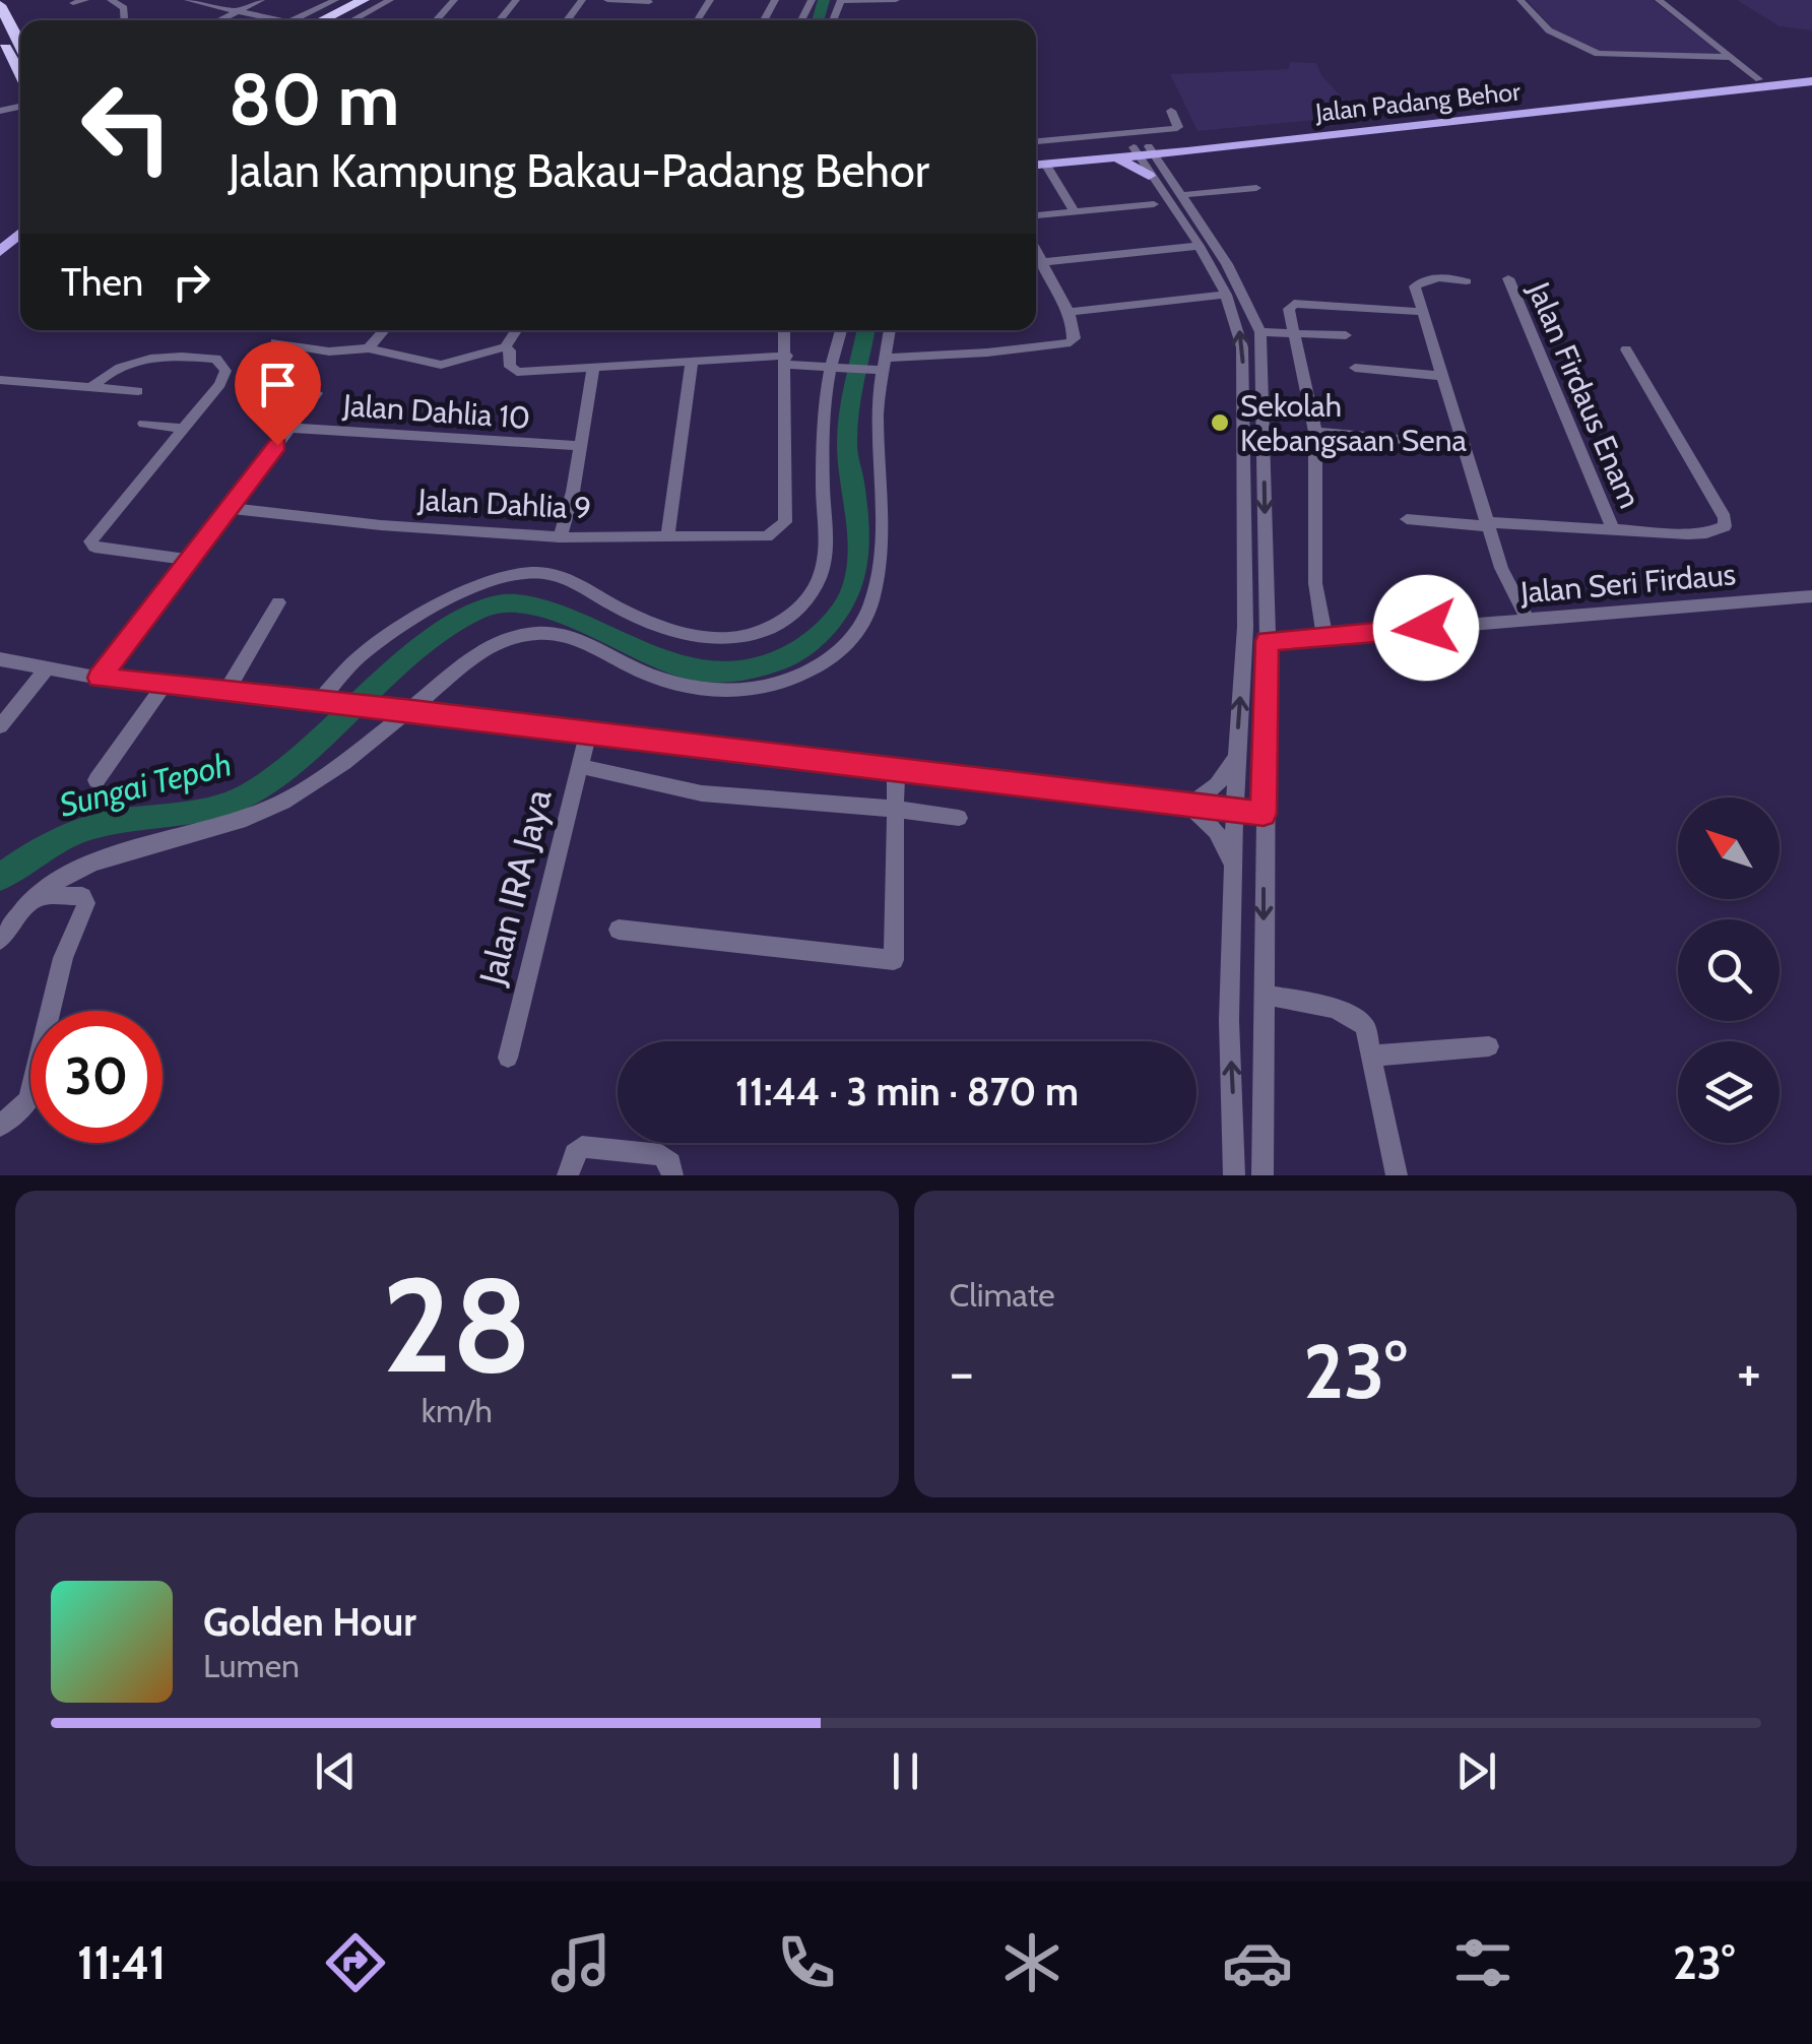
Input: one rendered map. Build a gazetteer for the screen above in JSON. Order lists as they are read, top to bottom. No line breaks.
{"streets":{"main road":["Jalan Padang Behor"],"street":["Jalan Firdaus Enam","Jalan Dahlia 10","Jalan Dahlia 9","Jalan Seri Firdaus","Jalan IRA Jaya"]},"water":["Sungai Tepoh"],"places":["Sekolah Kebangsaan Sena"],"north":"top left","page":{"turn":["80 m","Jalan Kampung Bakau-Padang Behor"],"then":"Then","limit":"30","trip":"11:44 · 3 min · 870 m","tile":[["28","km/h"],"Climate"],"heat":["−","23°","+"],"song":["Golden Hour","Lumen"],"tabs":["11:41","23°"]}}
